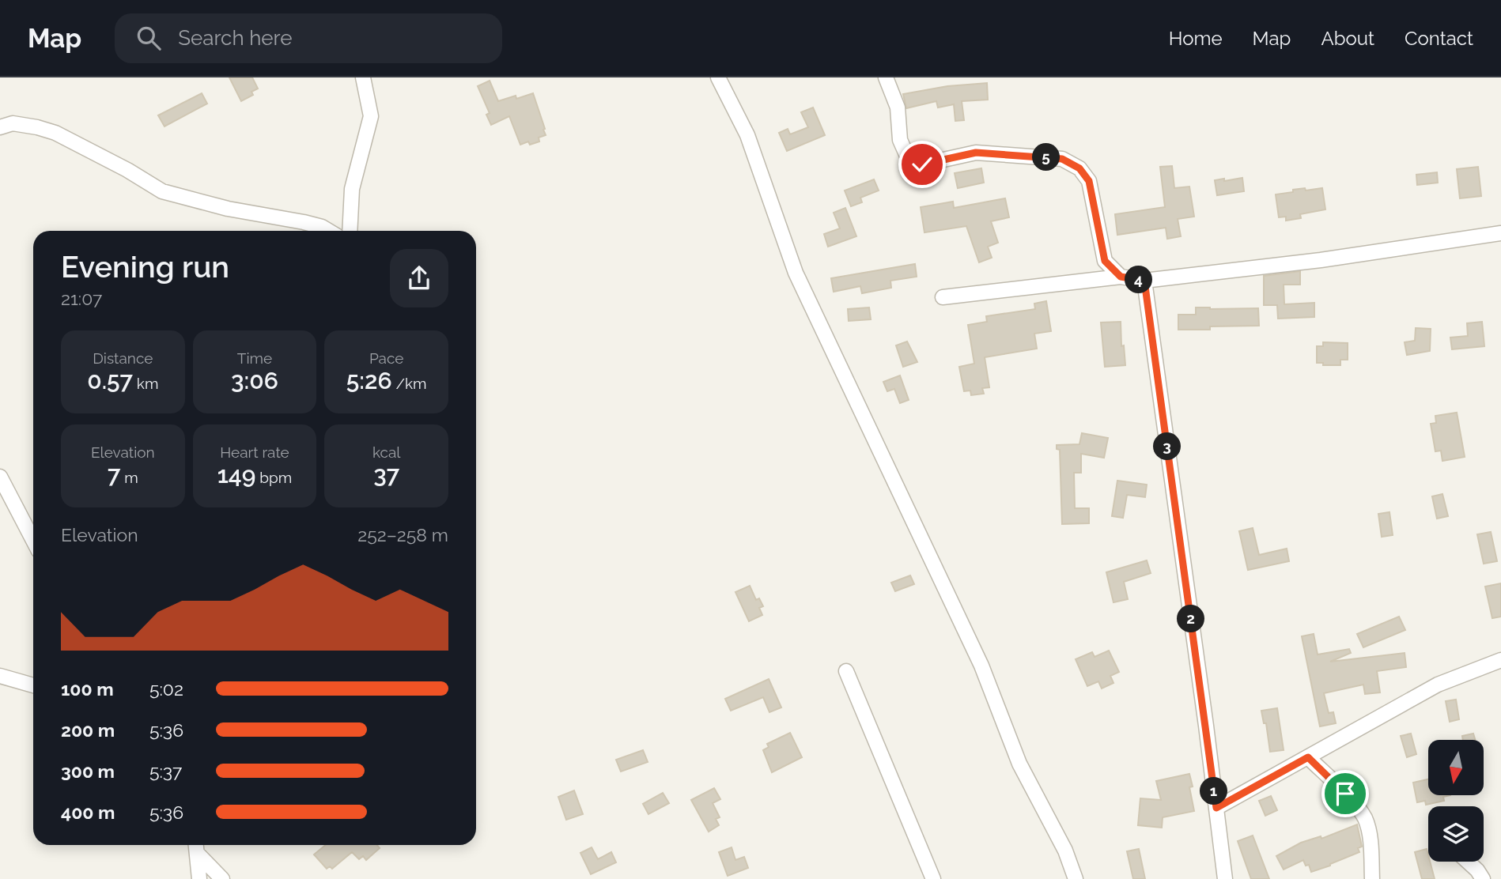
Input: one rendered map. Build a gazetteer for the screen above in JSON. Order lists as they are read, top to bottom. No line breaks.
{"north":"bottom","page":{"header":"Map","search":"Search here","nav":["Home","Map","About","Contact"],"pins":["5","4","3","2","1"],"heading":["Evening run","21:07"],"stats":[["Distance","0.57 km"],["Time","3:06"],["Pace","5:26 /km"],["Elevation","7 m"],["Heart rate","149 bpm"],["kcal","37"]],"chart":["Elevation","252–258 m"],"list":[{"name":"100 m","note":"5:02"},{"name":"200 m","note":"5:36"},{"name":"300 m","note":"5:37"},{"name":"400 m","note":"5:36"}]}}
